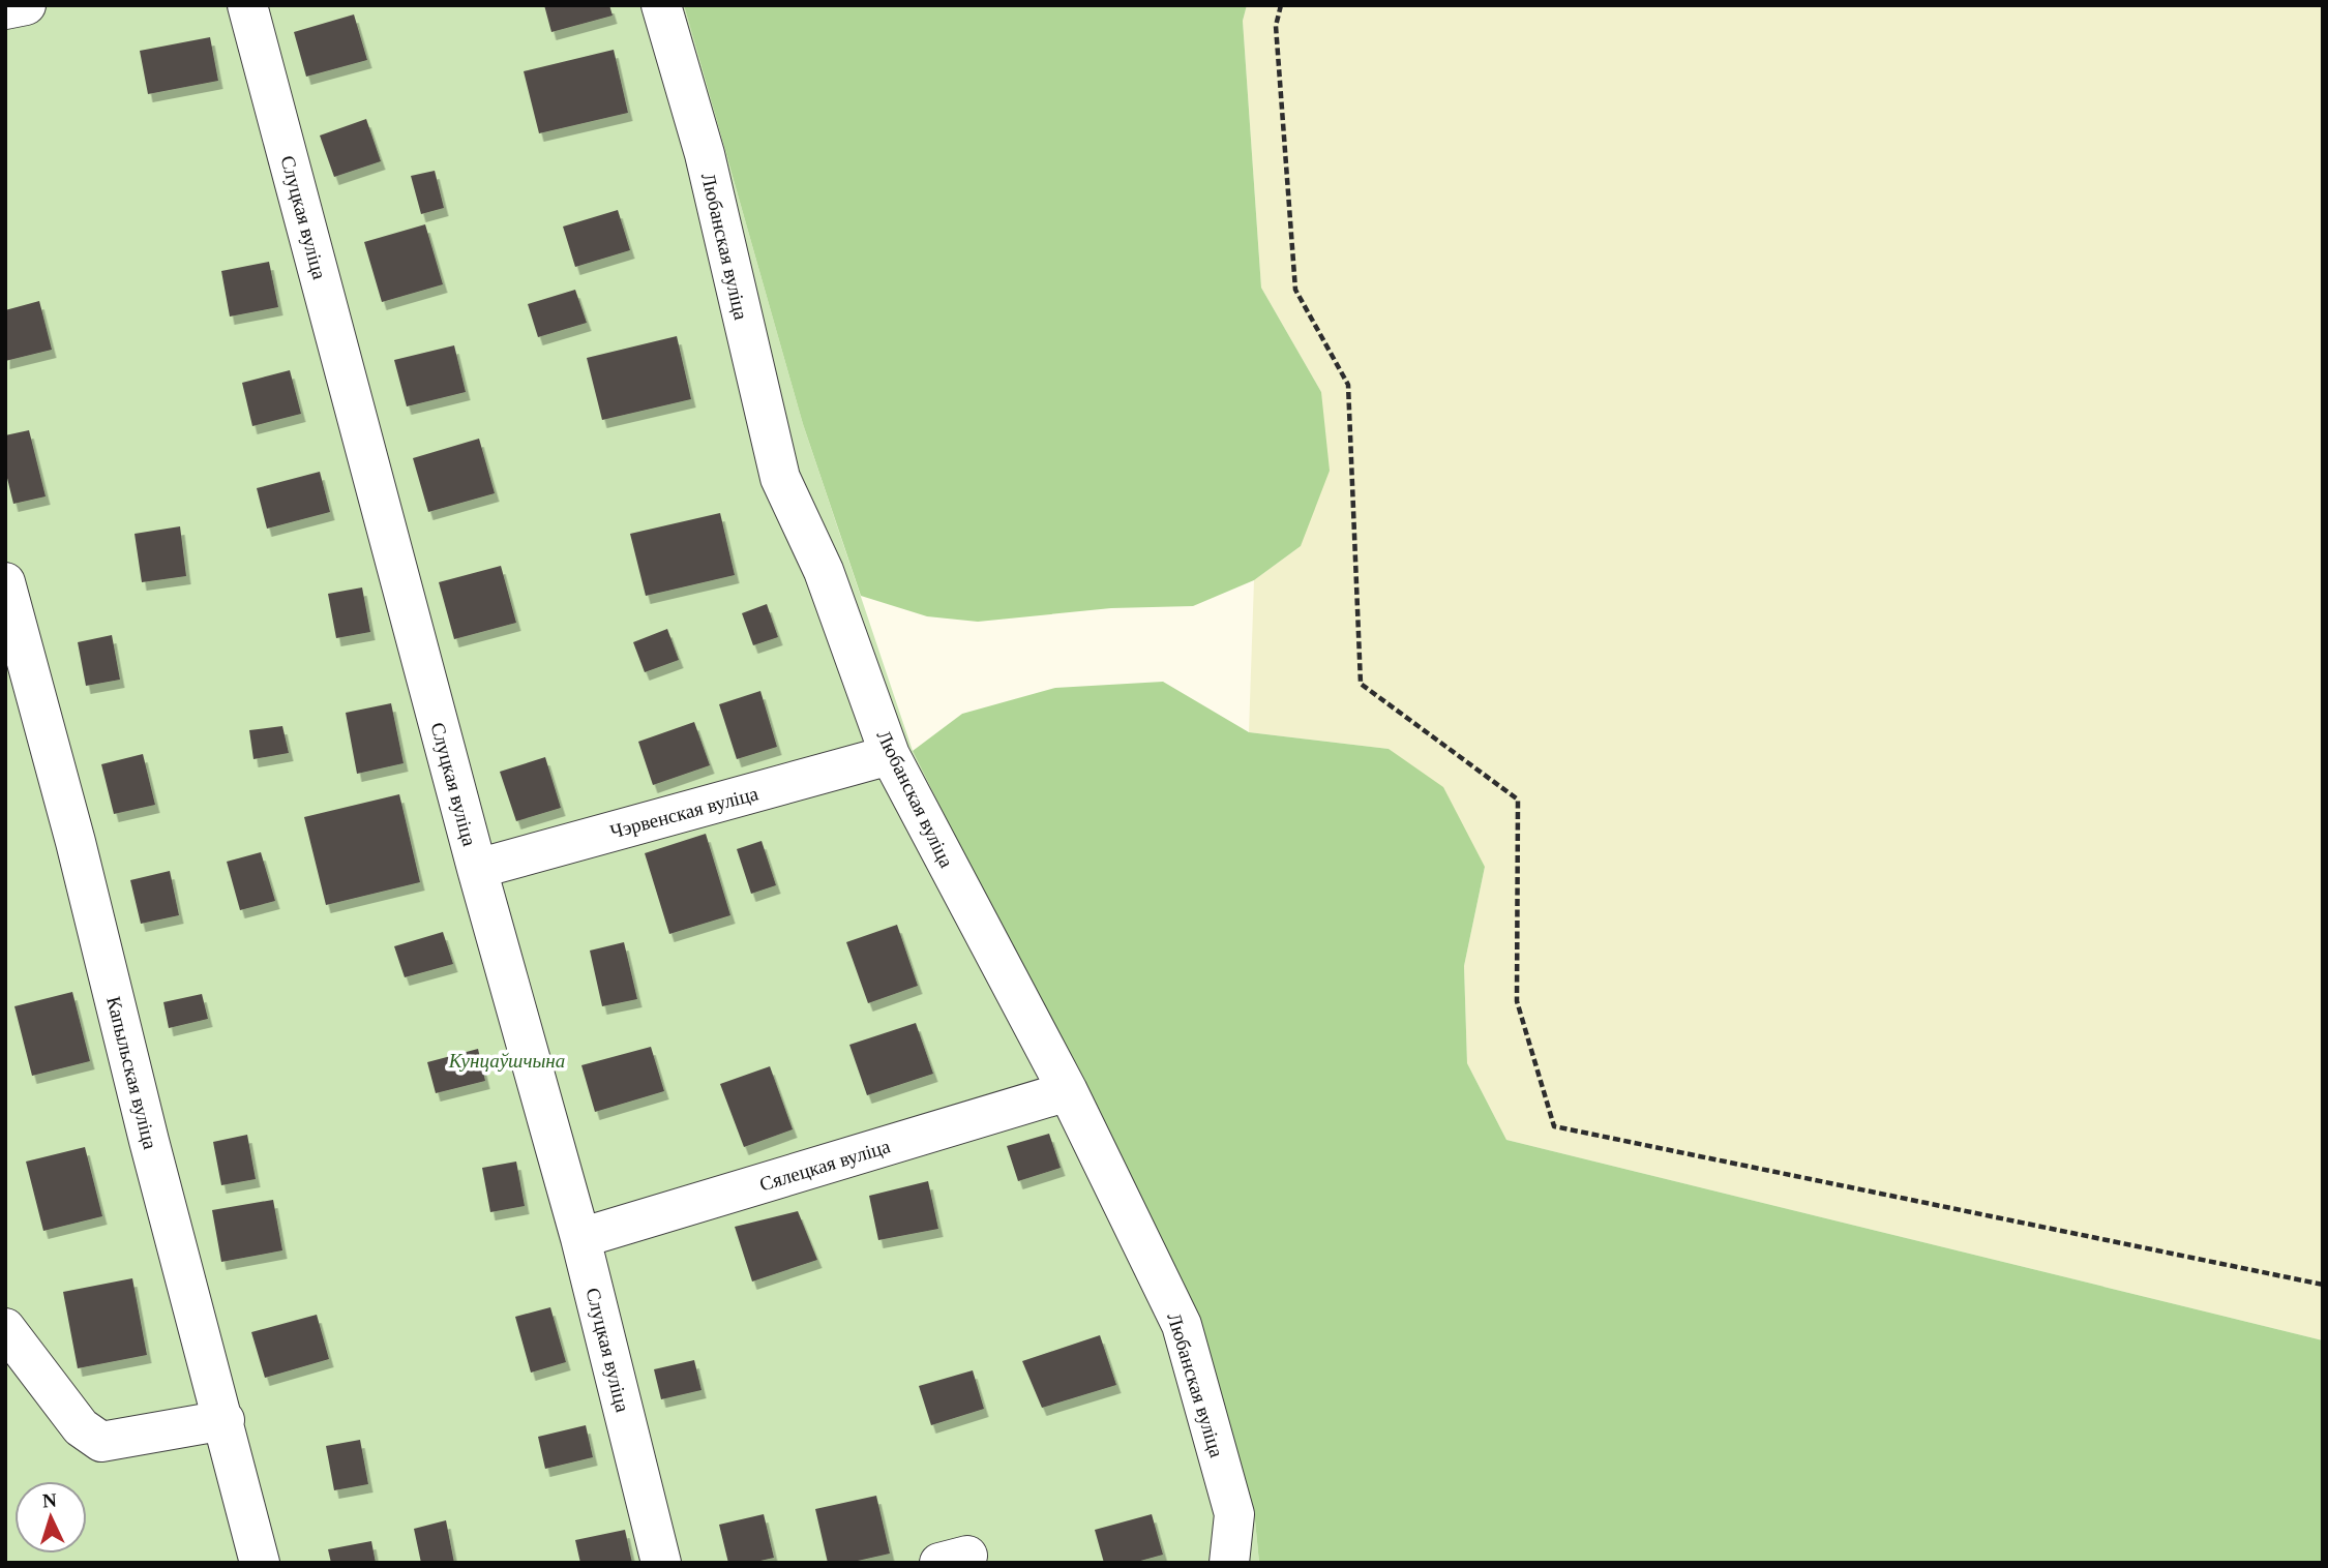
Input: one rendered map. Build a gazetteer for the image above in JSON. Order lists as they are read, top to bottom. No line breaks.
{"streets":{"street":["Слуцкая вуліца","Любанская вуліца","Чэрвенская вуліца","Капыльская вуліца","Сялецкая вуліца"]},"crossings":[["Слуцкая вуліца","Чэрвенская вуліца"],["Слуцкая вуліца","Сялецкая вуліца"],["Любанская вуліца","Чэрвенская вуліца"],["Любанская вуліца","Сялецкая вуліца"]],"parks":["Кунцаўшчына"],"north":"top"}
